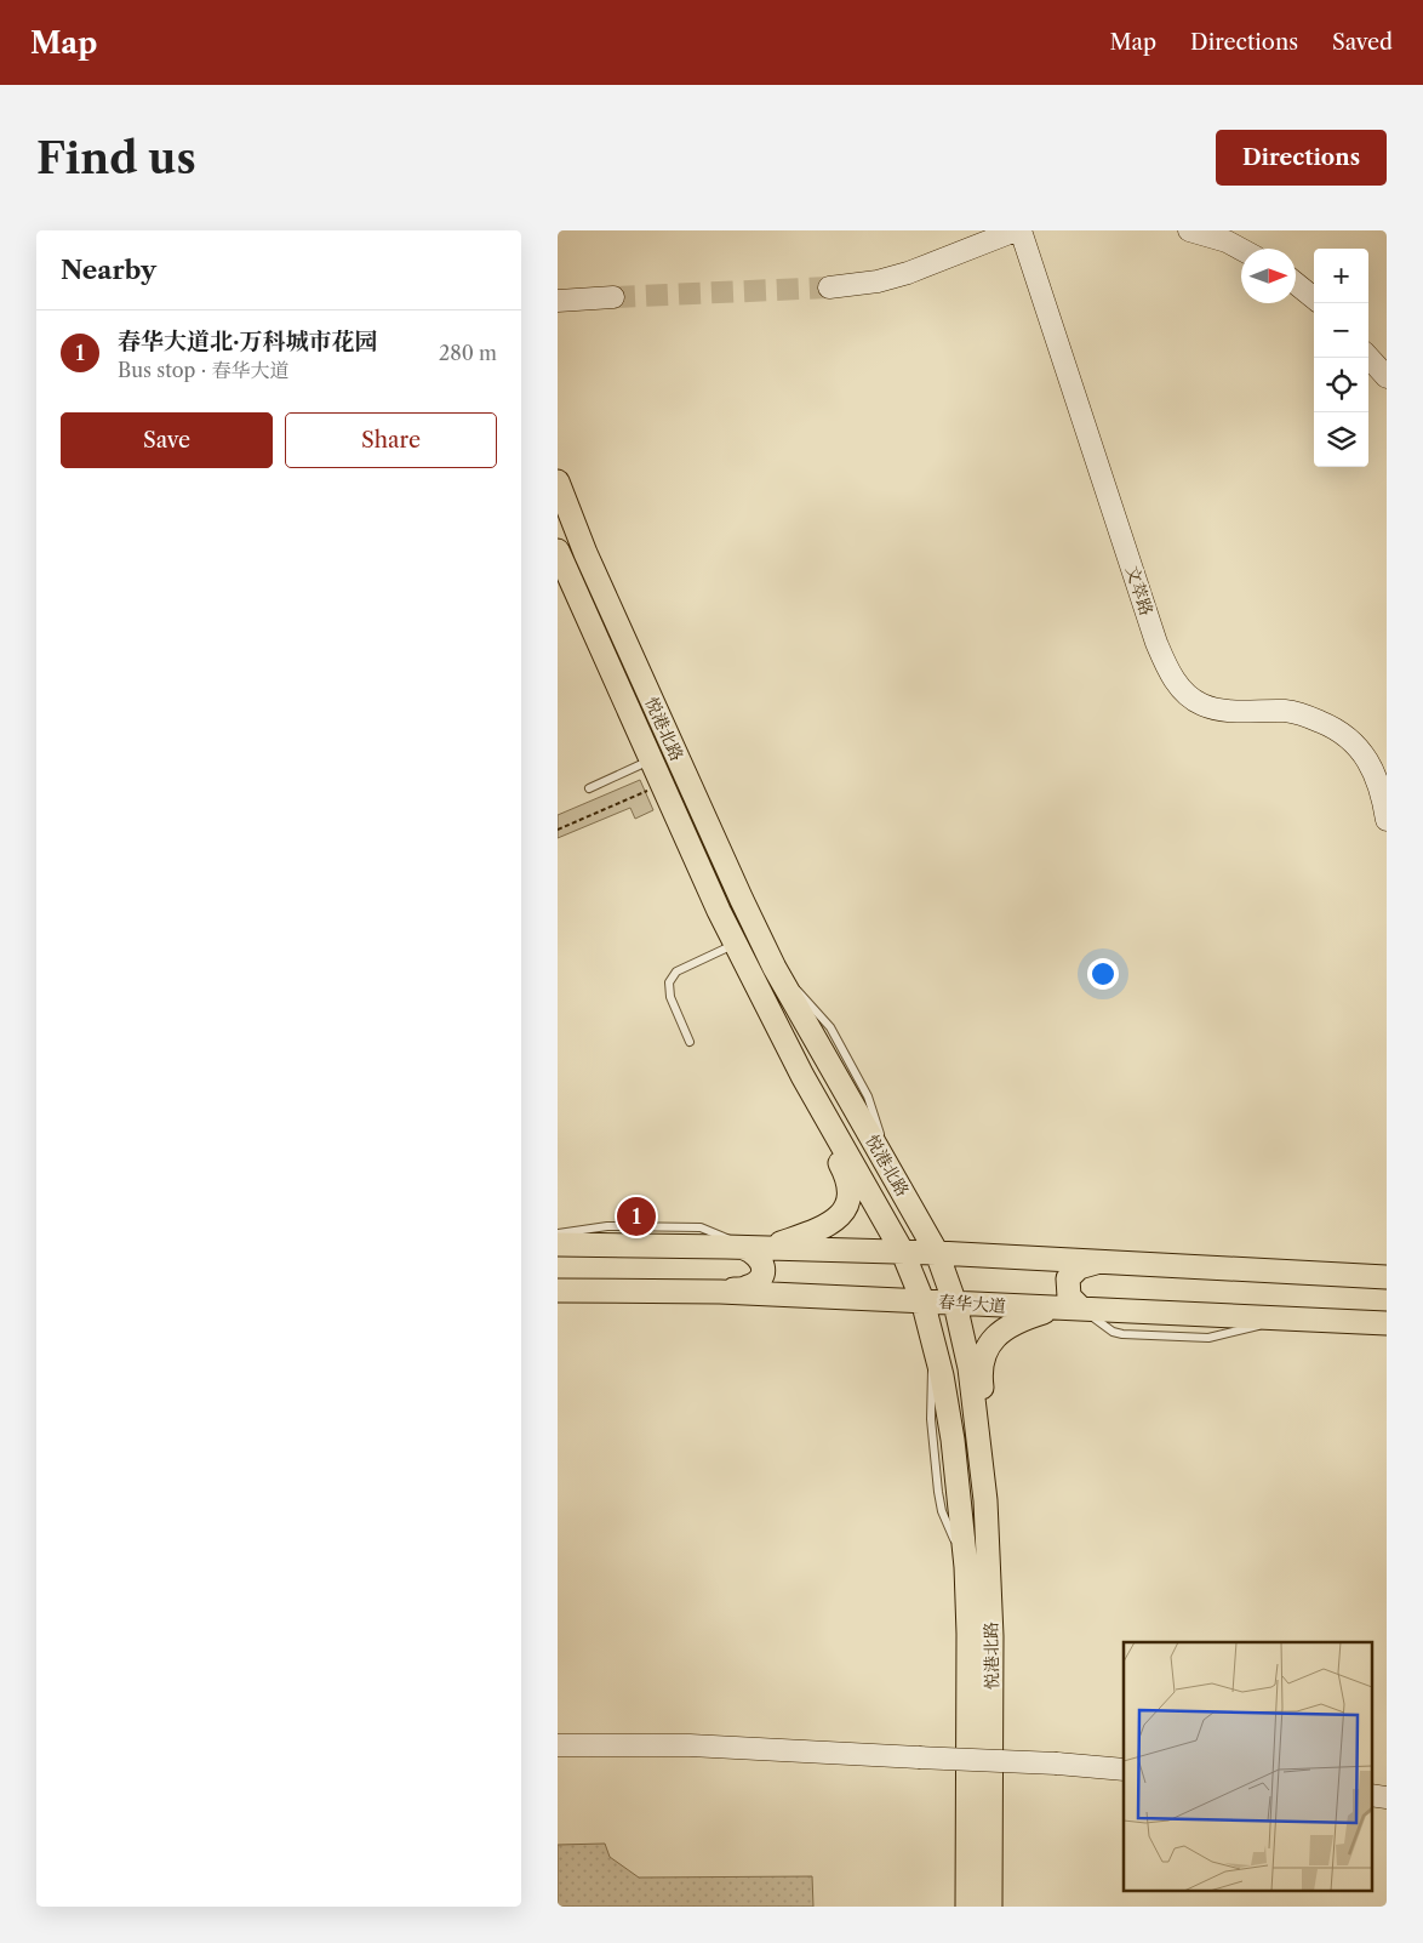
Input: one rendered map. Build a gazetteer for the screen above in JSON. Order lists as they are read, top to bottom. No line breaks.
{"streets":{"main road":["悦港北路","春华大道"],"street":["文萃路"]},"crossings":[["悦港北路","春华大道"]],"north":"right","page":{"header":"Map","nav":["Map","Directions","Saved"],"buttons":["Directions",["Save","Share"]],"title":"Find us","heading":"Nearby","map_buttons":["+","−"],"list":[{"mark":"1","name":"春华大道北·万科城市花园","note":"Bus stop · 春华大道","value":"280 m"}],"pins":"1"}}
